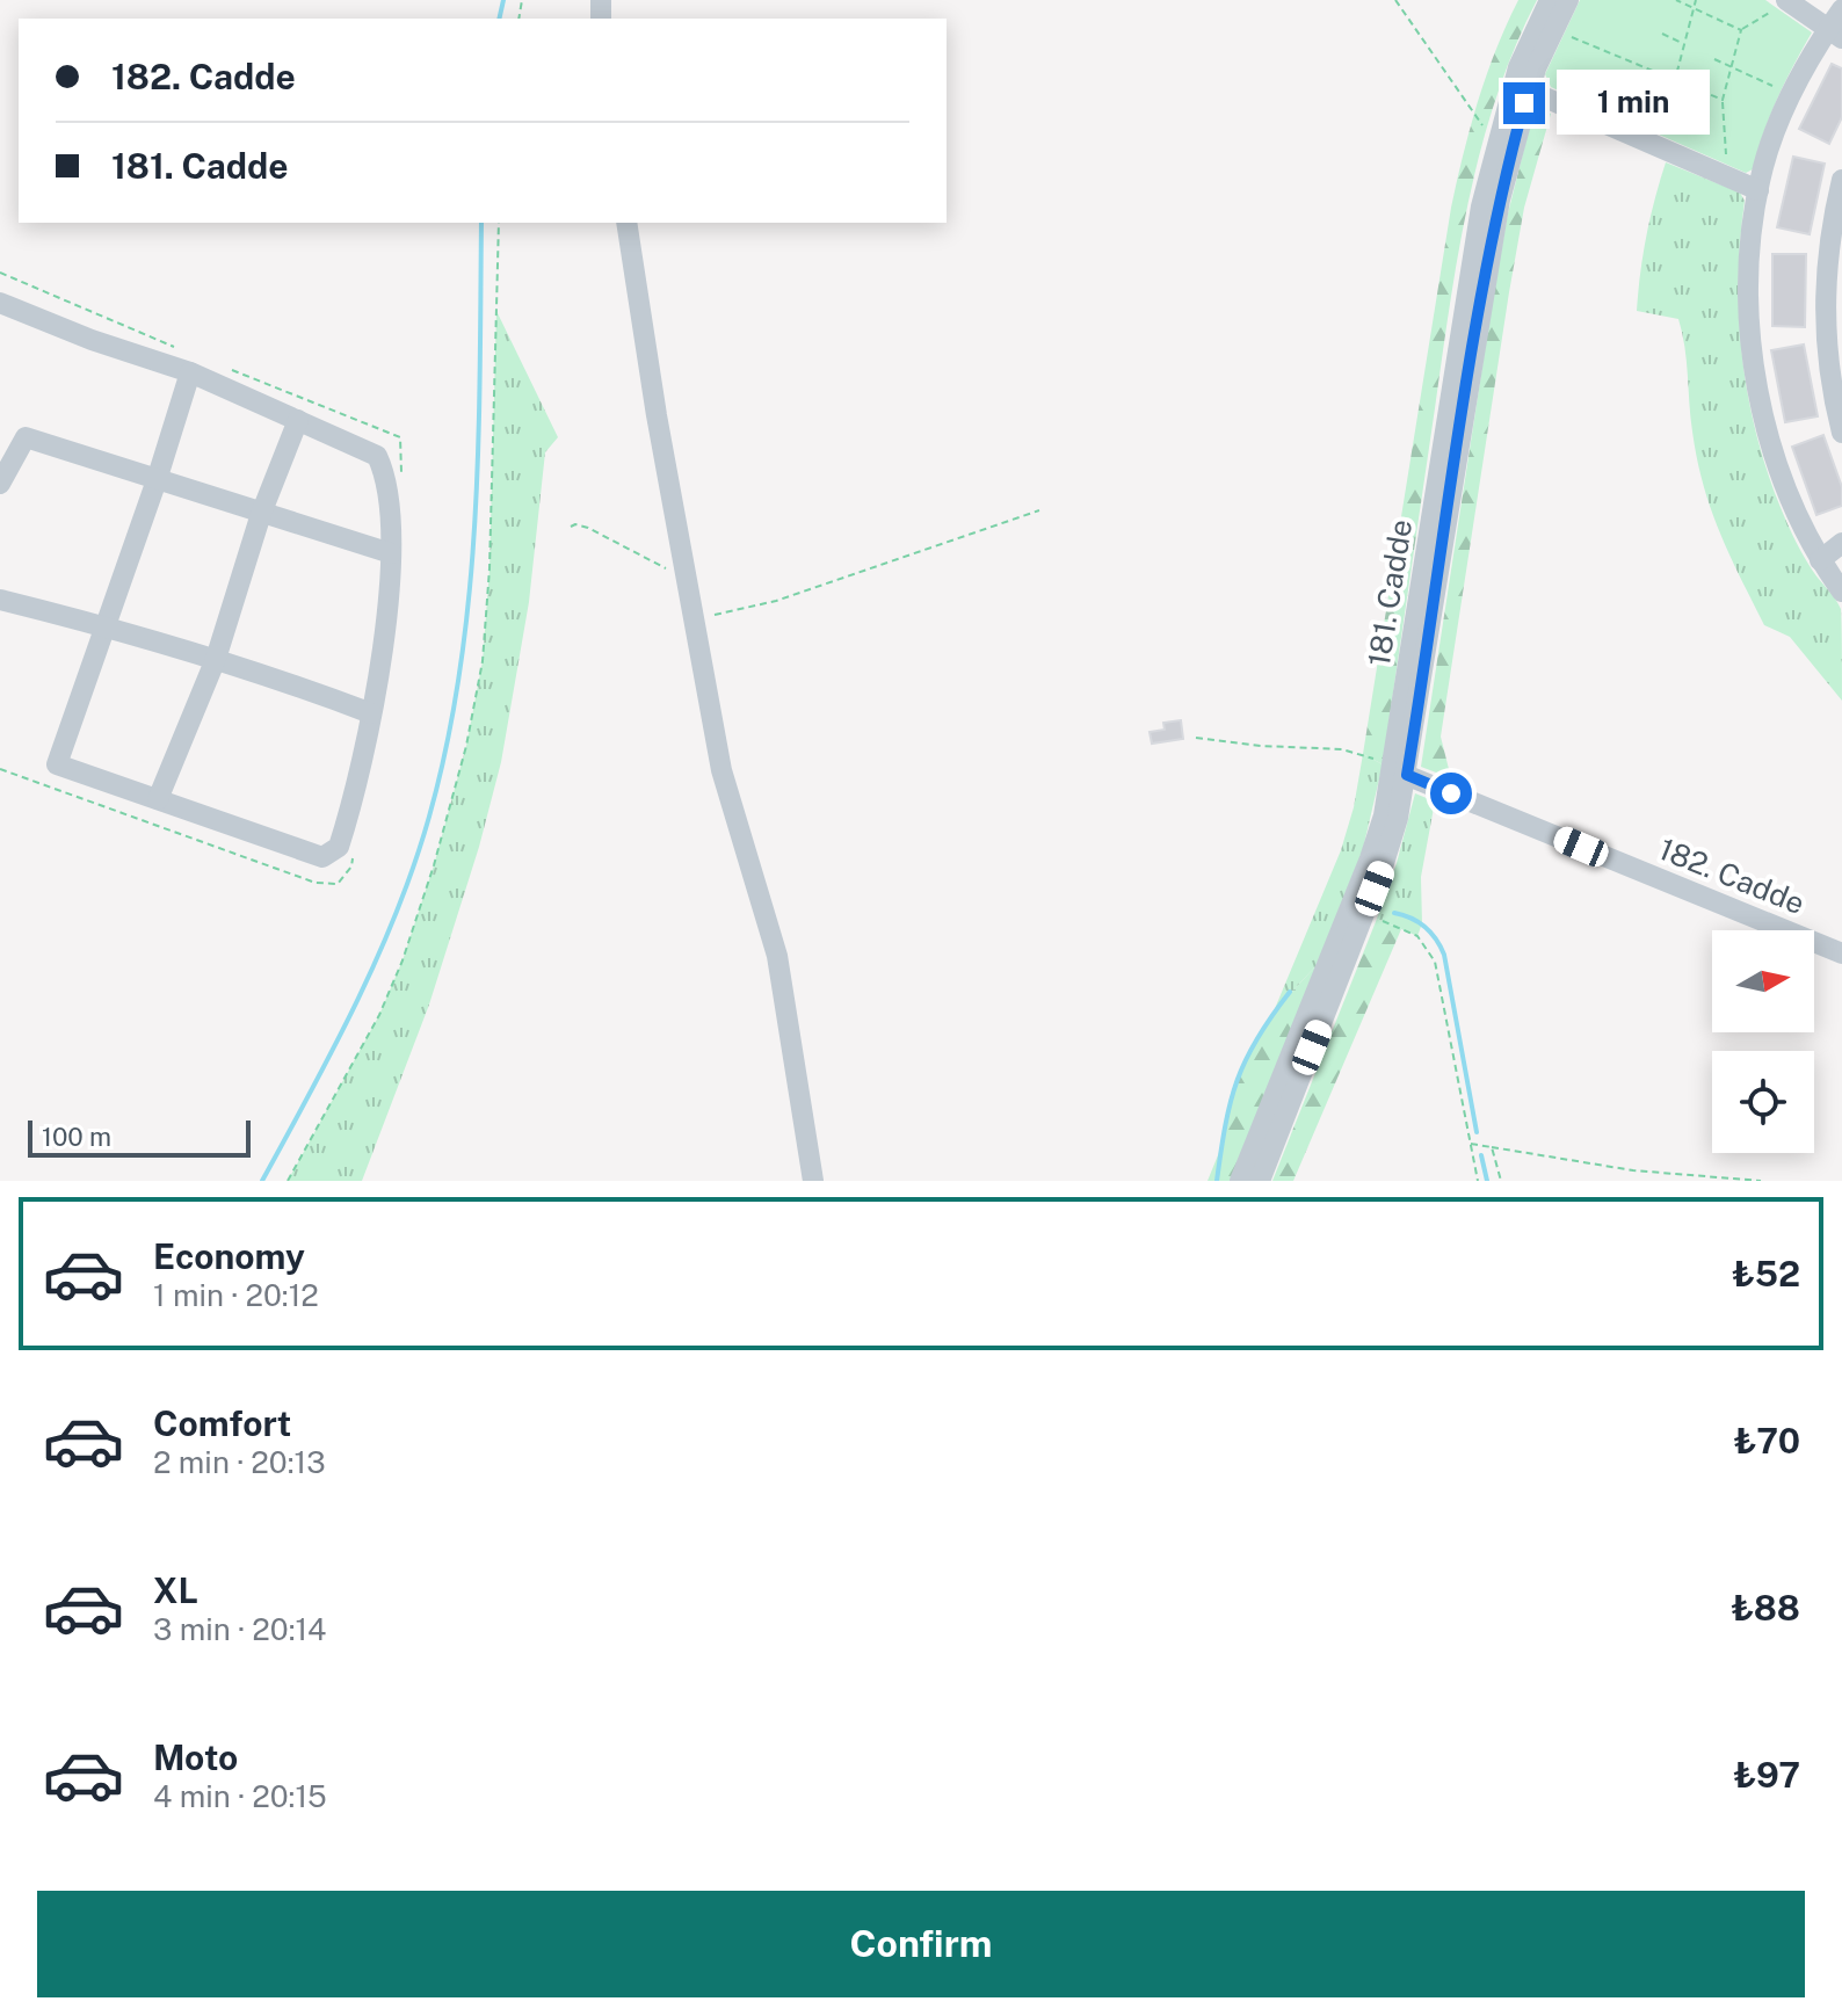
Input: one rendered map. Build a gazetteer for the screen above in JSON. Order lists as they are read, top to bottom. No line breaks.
{"streets":{"street":["181. Cadde","182. Cadde"]},"crossings":[["181. Cadde","182. Cadde"]],"scale_bar":"100 m","north":"right","page":{"banner":["182. Cadde","181. Cadde"],"bubble":"1 min","scale":"100 m","list":[{"name":"Economy","note":"1 min · 20:12","value":"₺52"},{"name":"Comfort","note":"2 min · 20:13","value":"₺70"},{"name":"XL","note":"3 min · 20:14","value":"₺88"},{"name":"Moto","note":"4 min · 20:15","value":"₺97"}],"buttons":"Confirm"}}
